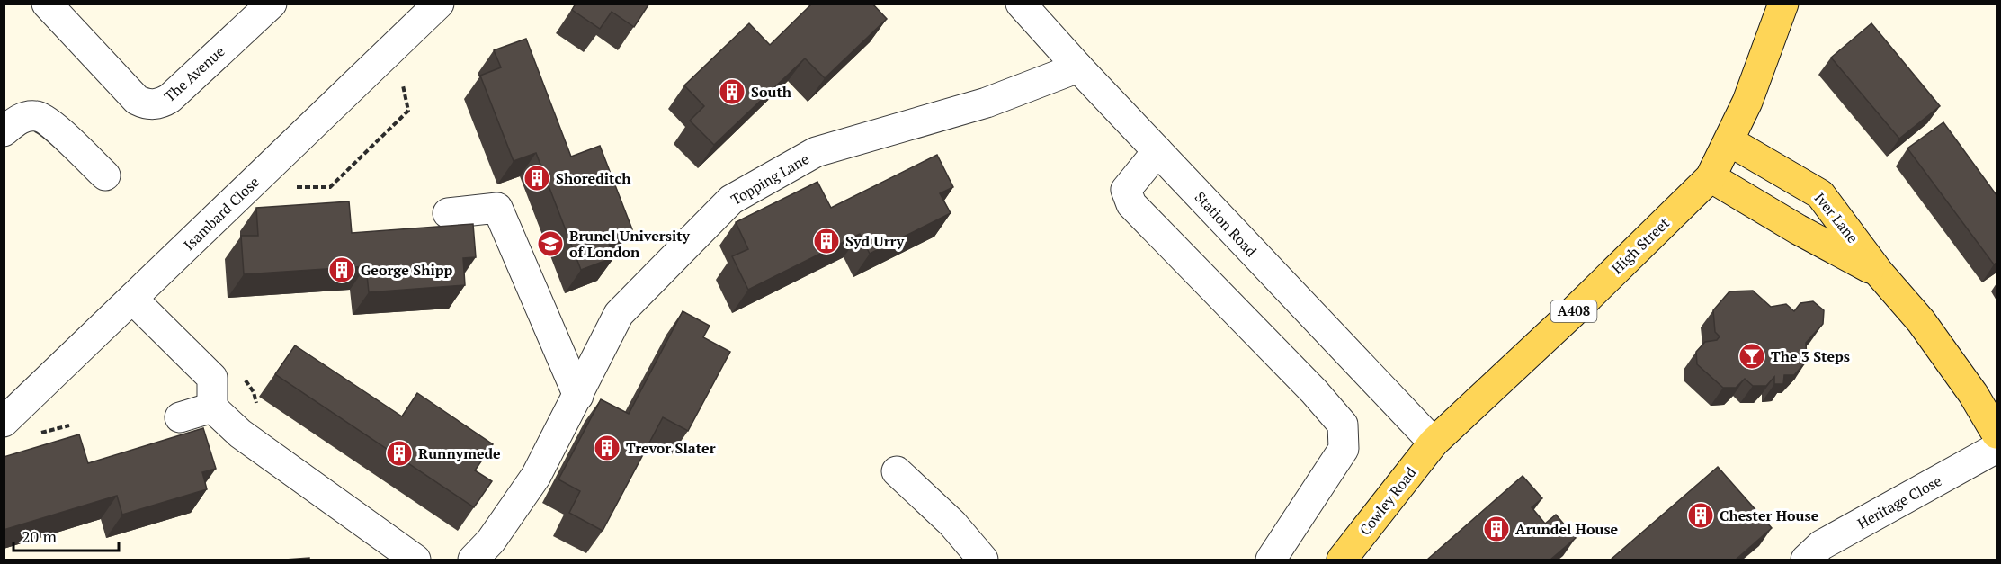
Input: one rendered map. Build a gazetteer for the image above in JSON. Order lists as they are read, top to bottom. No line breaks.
{"streets":{"main road":["Iver Lane","High Street","A408","Cowley Road"],"street":["The Avenue","Topping Lane","Isambard Close","Station Road","Heritage Close"]},"crossings":[["Topping Lane","Station Road"],["Iver Lane","High Street"],["Station Road","High Street"],["Station Road","Cowley Road"],["High Street","Cowley Road"]],"places":{"building":["South","Shoreditch","Syd Urry","George Shipp","Trevor Slater","Runnymede","Chester House","Arundel House"],"school or university":["Brunel University of London"],"bar":["The 3 Steps"]},"scale_bar":"20 m"}
